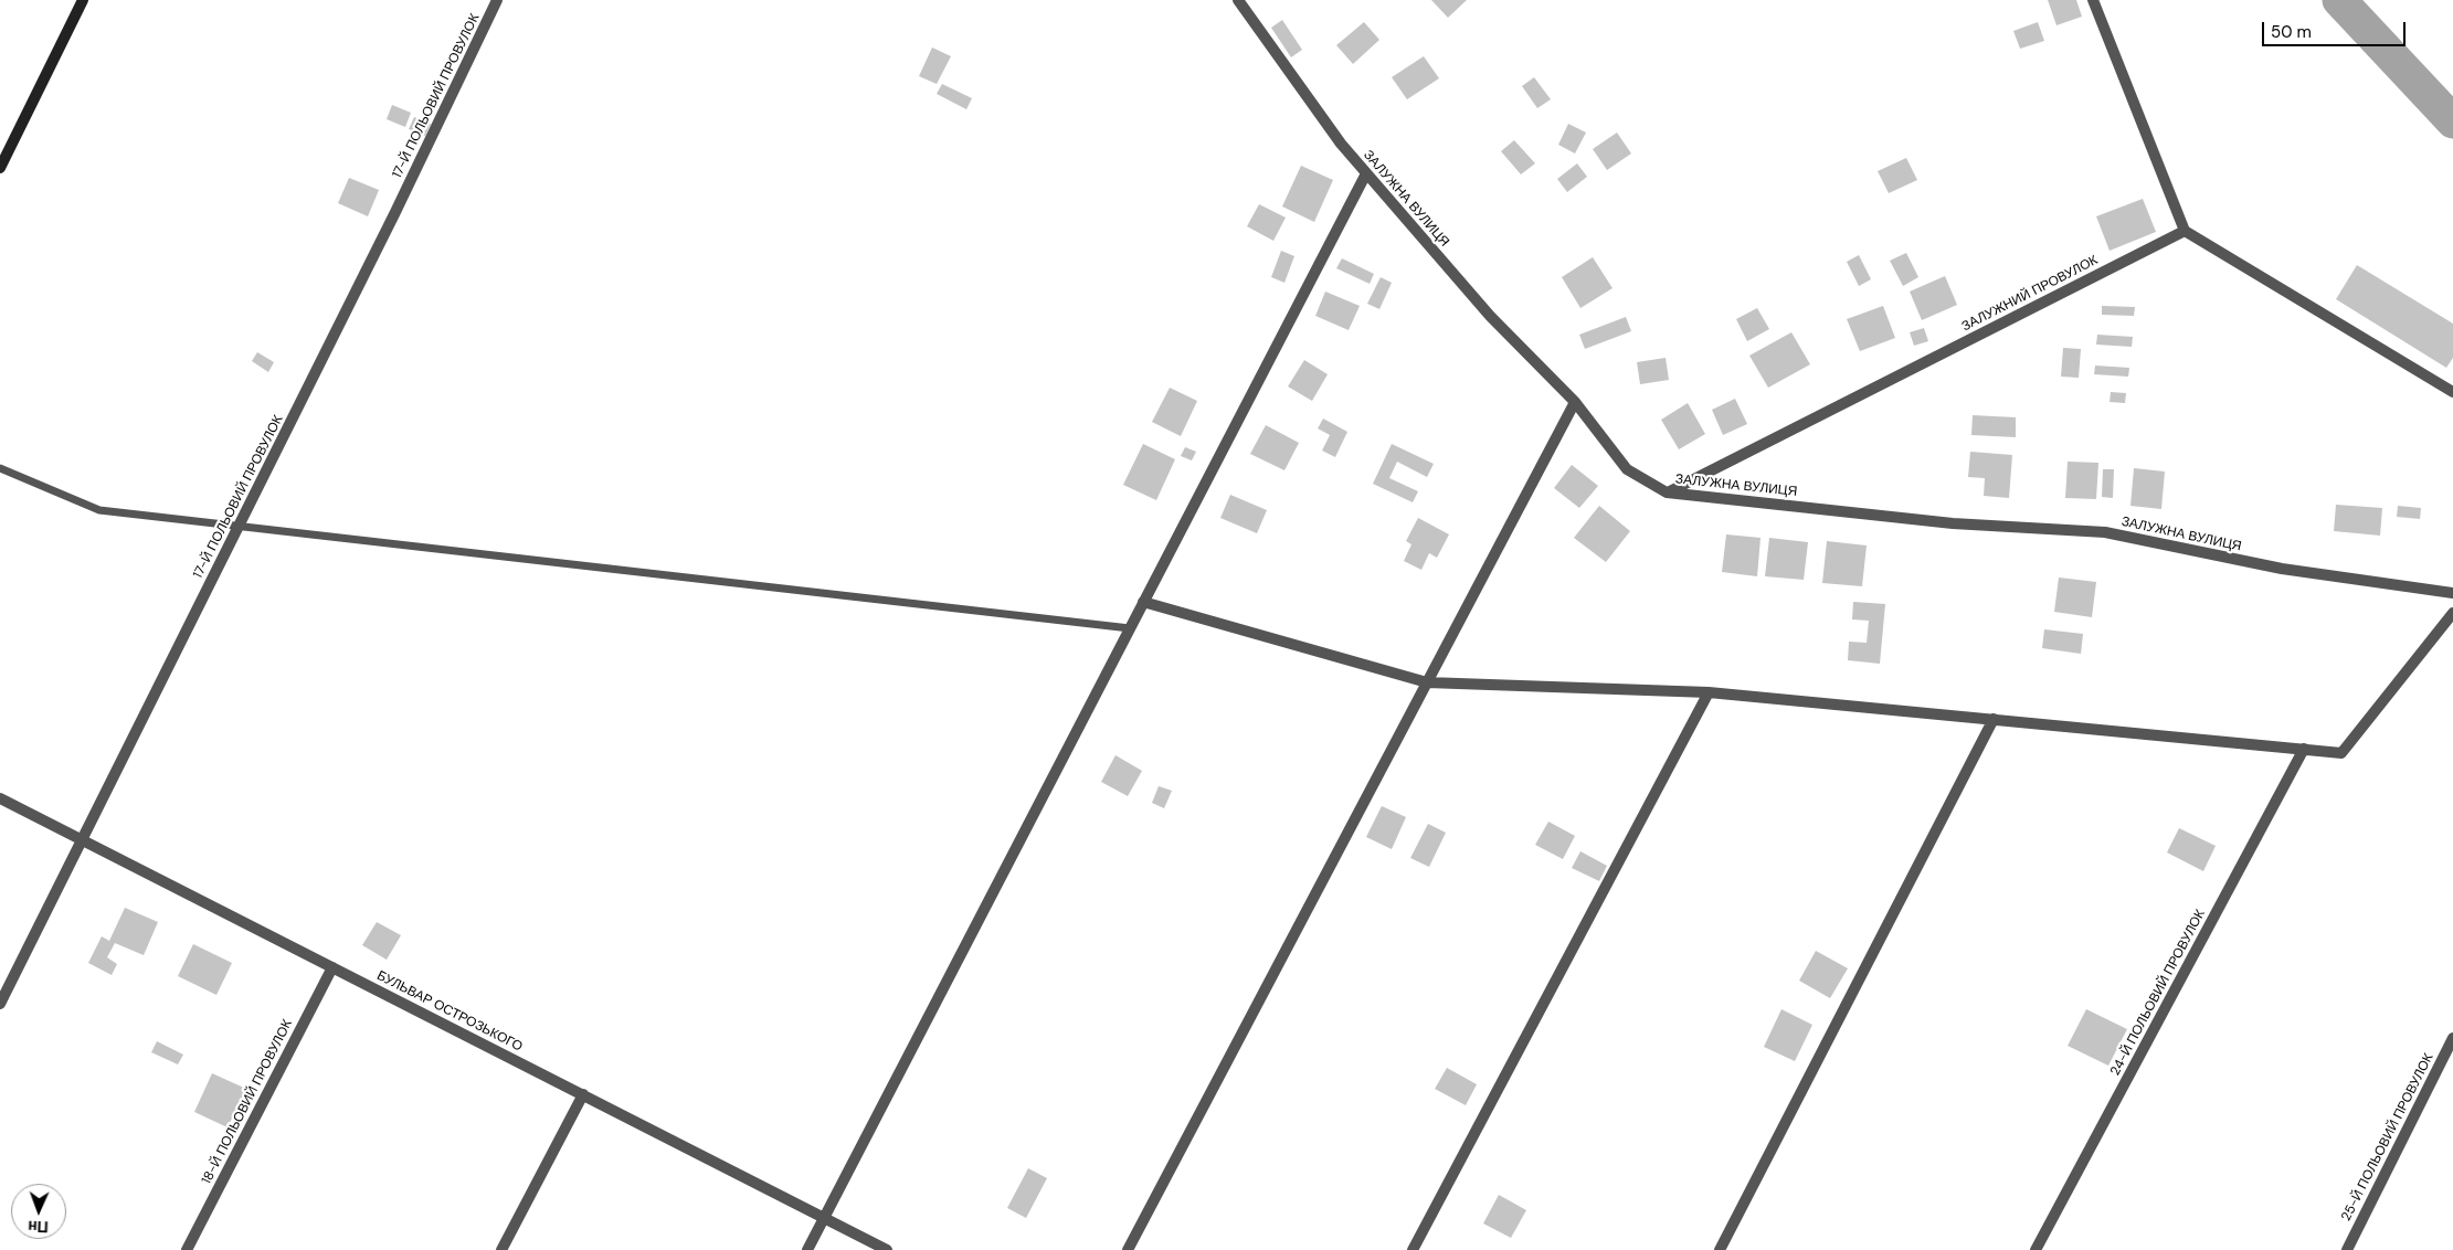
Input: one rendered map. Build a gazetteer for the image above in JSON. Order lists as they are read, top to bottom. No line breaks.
{"streets":{"street":["17-Й ПОЛЬОВИЙ ПРОВУЛОК","ЗАЛУЖНА ВУЛИЦЯ","ЗАЛУЖНИЙ ПРОВУЛОК","24-Й ПОЛЬОВИЙ ПРОВУЛОК","БУЛЬВАР ОСТРОЗЬКОГО","18-Й ПОЛЬОВИЙ ПРОВУЛОК","25-Й ПОЛЬОВИЙ ПРОВУЛОК"]},"crossings":[["17-Й ПОЛЬОВИЙ ПРОВУЛОК","БУЛЬВАР ОСТРОЗЬКОГО"],["ЗАЛУЖНА ВУЛИЦЯ","ЗАЛУЖНИЙ ПРОВУЛОК"],["БУЛЬВАР ОСТРОЗЬКОГО","18-Й ПОЛЬОВИЙ ПРОВУЛОК"]],"scale_bar":"50 m","north":"bottom"}
